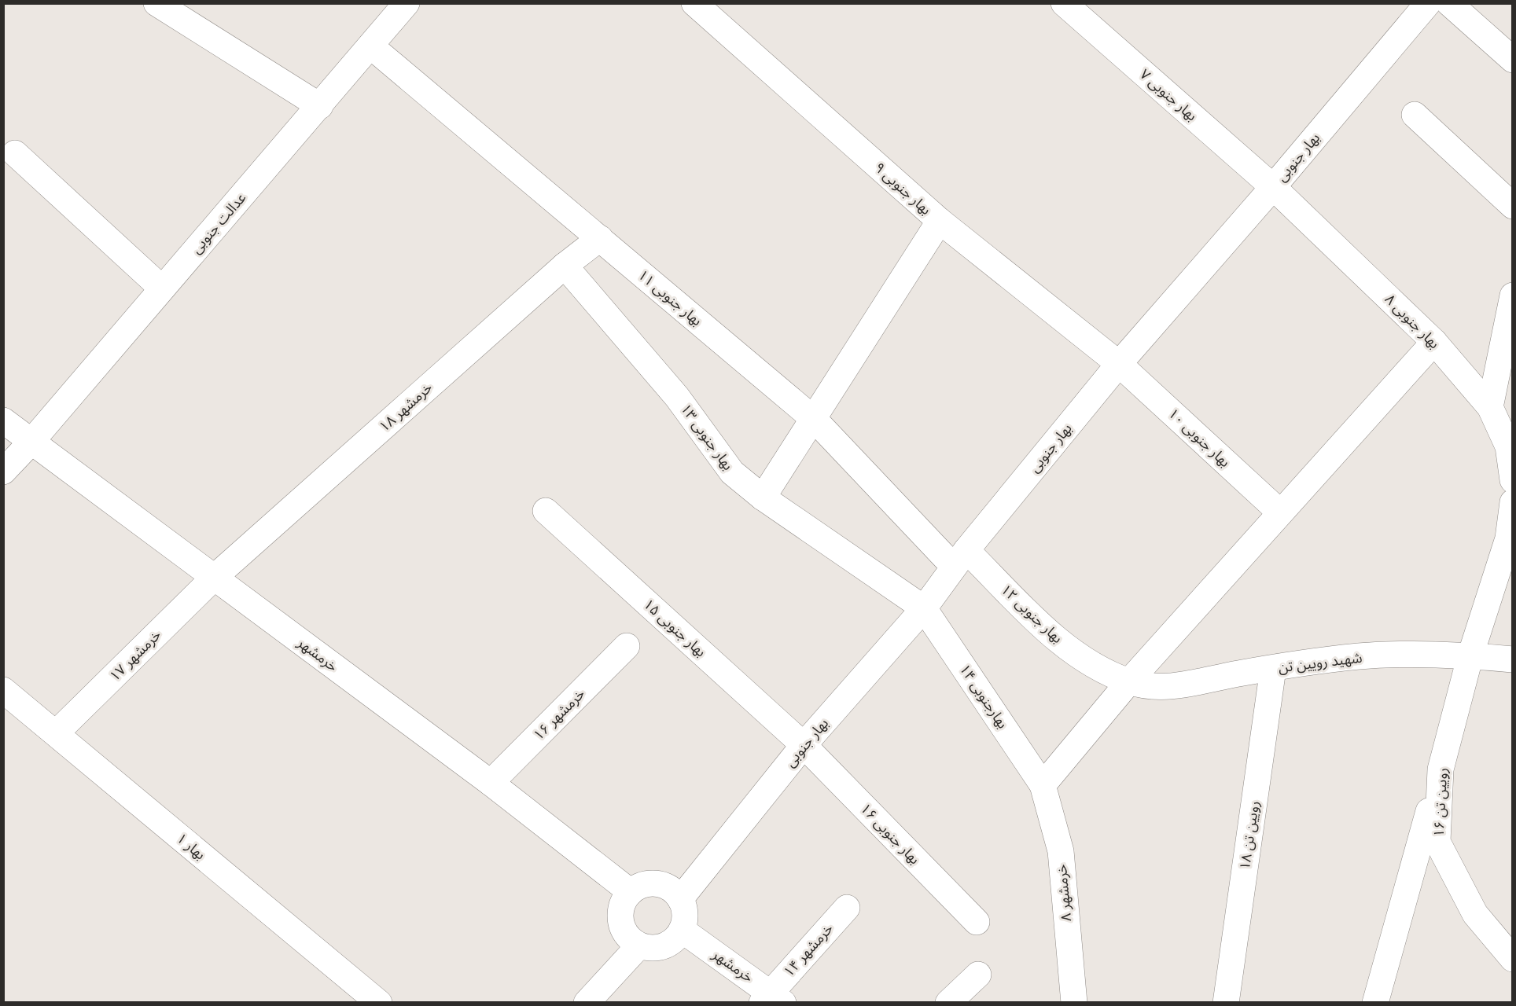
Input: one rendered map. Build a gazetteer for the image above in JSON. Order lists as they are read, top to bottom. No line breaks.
{"streets":{"street":["بهار جنوبی ۷","بهار جنوبی","بهار جنوبی ۹","عدالت جنوبی","بهار جنوبی ۱۱","بهار جنوبی ۸","خرمشهر ۱۸","بهار جنوبی ۱۳","بهار جنوبی ۱۰","بهار جنوبی ۱۲","بهار جنوبی ۱۵","خرمشهر","خرمشهر ۱۷","شهید رویین تن","بهارجنوبی ۱۴","خرمشهر ۱۶","رویین تن ۱۶","بهار جنوبی ۱۶","رویین تن ۱۸","بهار ۱","خرمشهر ۸","خرمشهر ۱۴"]},"crossings":[["بهار جنوبی ۷","بهار جنوبی"],["بهار جنوبی ۷","بهار جنوبی ۸"],["بهار جنوبی","بهار جنوبی ۹"],["بهار جنوبی","بهار جنوبی ۱۱"],["بهار جنوبی","بهار جنوبی ۸"],["بهار جنوبی","بهار جنوبی ۱۳"],["بهار جنوبی","بهار جنوبی ۱۰"],["بهار جنوبی","بهار جنوبی ۱۲"],["بهار جنوبی","بهار جنوبی ۱۵"],["بهار جنوبی","خرمشهر"],["بهار جنوبی","بهارجنوبی ۱۴"],["بهار جنوبی","بهار جنوبی ۱۶"],["بهار جنوبی ۹","بهار جنوبی ۱۰"],["عدالت جنوبی","بهار جنوبی ۱۱"],["عدالت جنوبی","خرمشهر"],["بهار جنوبی ۱۱","خرمشهر ۱۸"],["بهار جنوبی ۱۱","بهار جنوبی ۱۲"],["خرمشهر ۱۸","بهار جنوبی ۱۳"],["خرمشهر ۱۸","خرمشهر"],["خرمشهر ۱۸","خرمشهر ۱۷"],["بهار جنوبی ۱۳","بهارجنوبی ۱۴"],["بهار جنوبی ۱۲","شهید رویین تن"],["بهار جنوبی ۱۵","بهار جنوبی ۱۶"],["خرمشهر","خرمشهر ۱۷"],["خرمشهر","خرمشهر ۱۶"],["خرمشهر","خرمشهر ۱۴"],["خرمشهر ۱۷","بهار ۱"],["شهید رویین تن","رویین تن ۱۶"],["شهید رویین تن","رویین تن ۱۸"],["بهارجنوبی ۱۴","خرمشهر ۸"]]}
